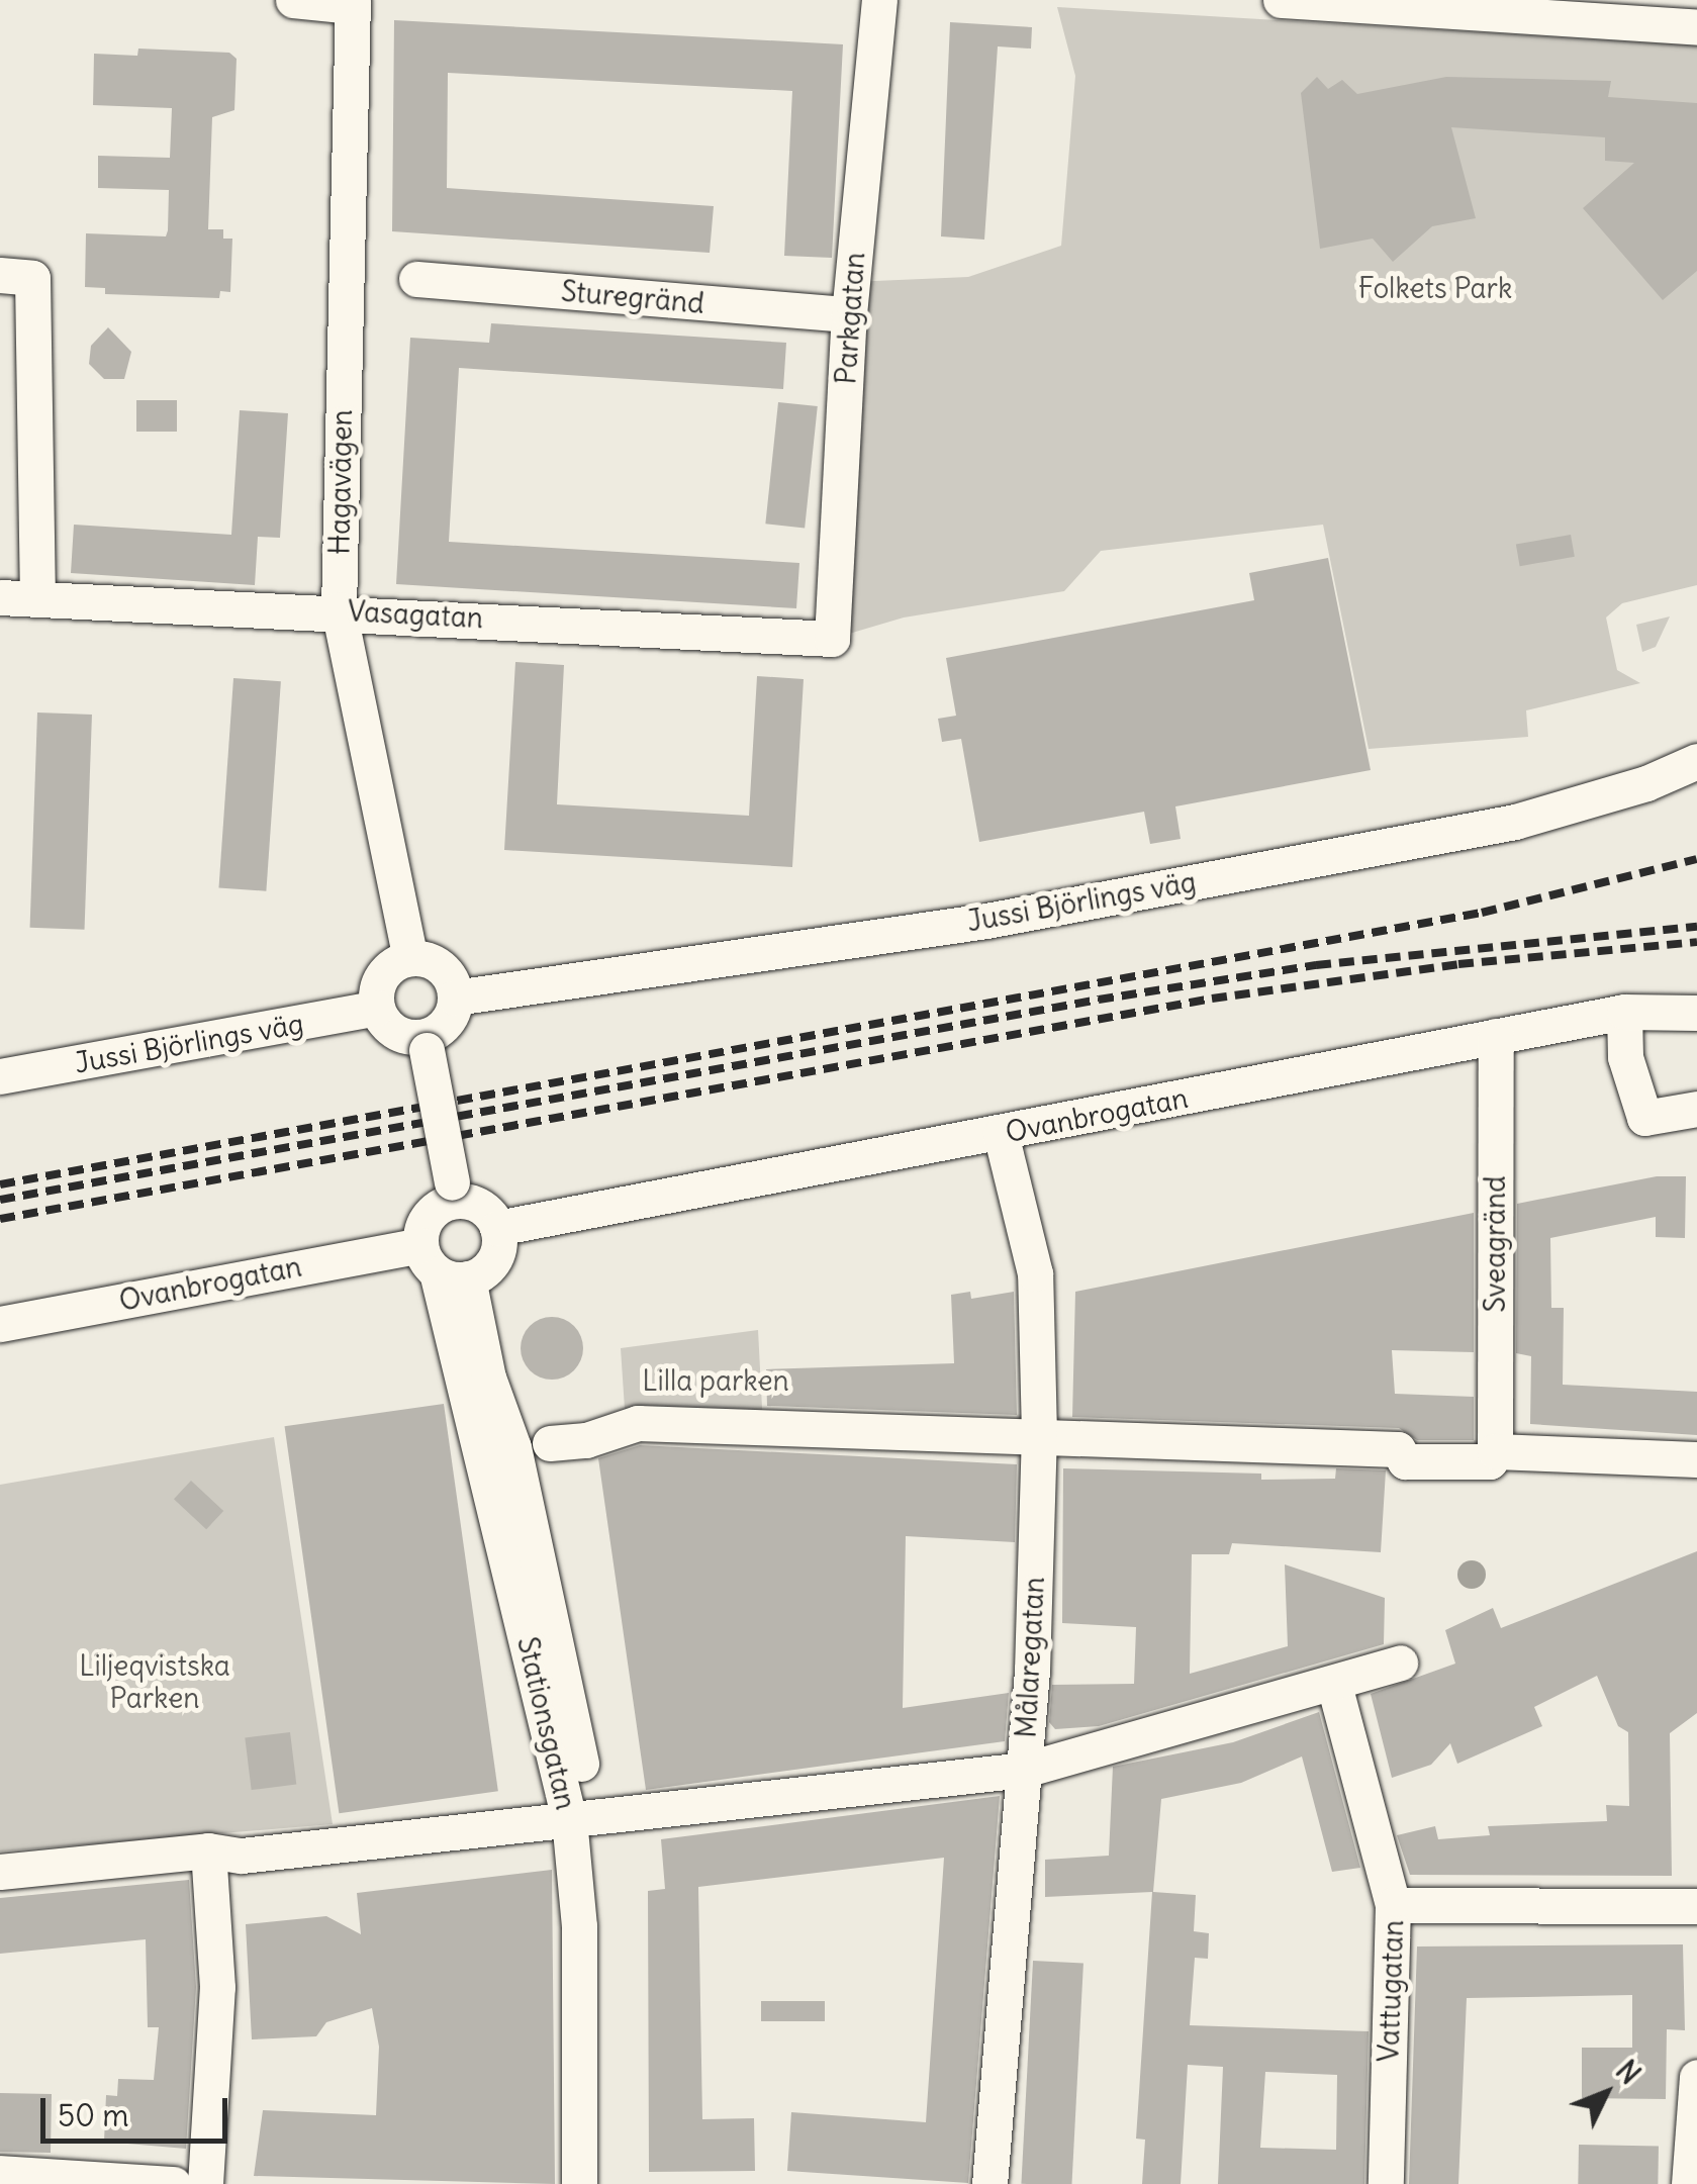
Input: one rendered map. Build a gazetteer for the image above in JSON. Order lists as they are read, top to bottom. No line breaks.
{"streets":{"street":["Sturegränd","Parkgatan","Hagavägen","Vasagatan","Jussi Björlings väg","Ovanbrogatan","Sveagränd","Målaregatan","Stationsgatan","Vattugatan"]},"crossings":[["Sturegränd","Parkgatan"],["Parkgatan","Vasagatan"],["Hagavägen","Vasagatan"],["Hagavägen","Jussi Björlings väg"],["Ovanbrogatan","Sveagränd"],["Ovanbrogatan","Målaregatan"],["Ovanbrogatan","Stationsgatan"]],"parks":["Folkets Park","Lilla parken","Liljeqvistska Parken"],"scale_bar":"50 m","north":"top right"}
